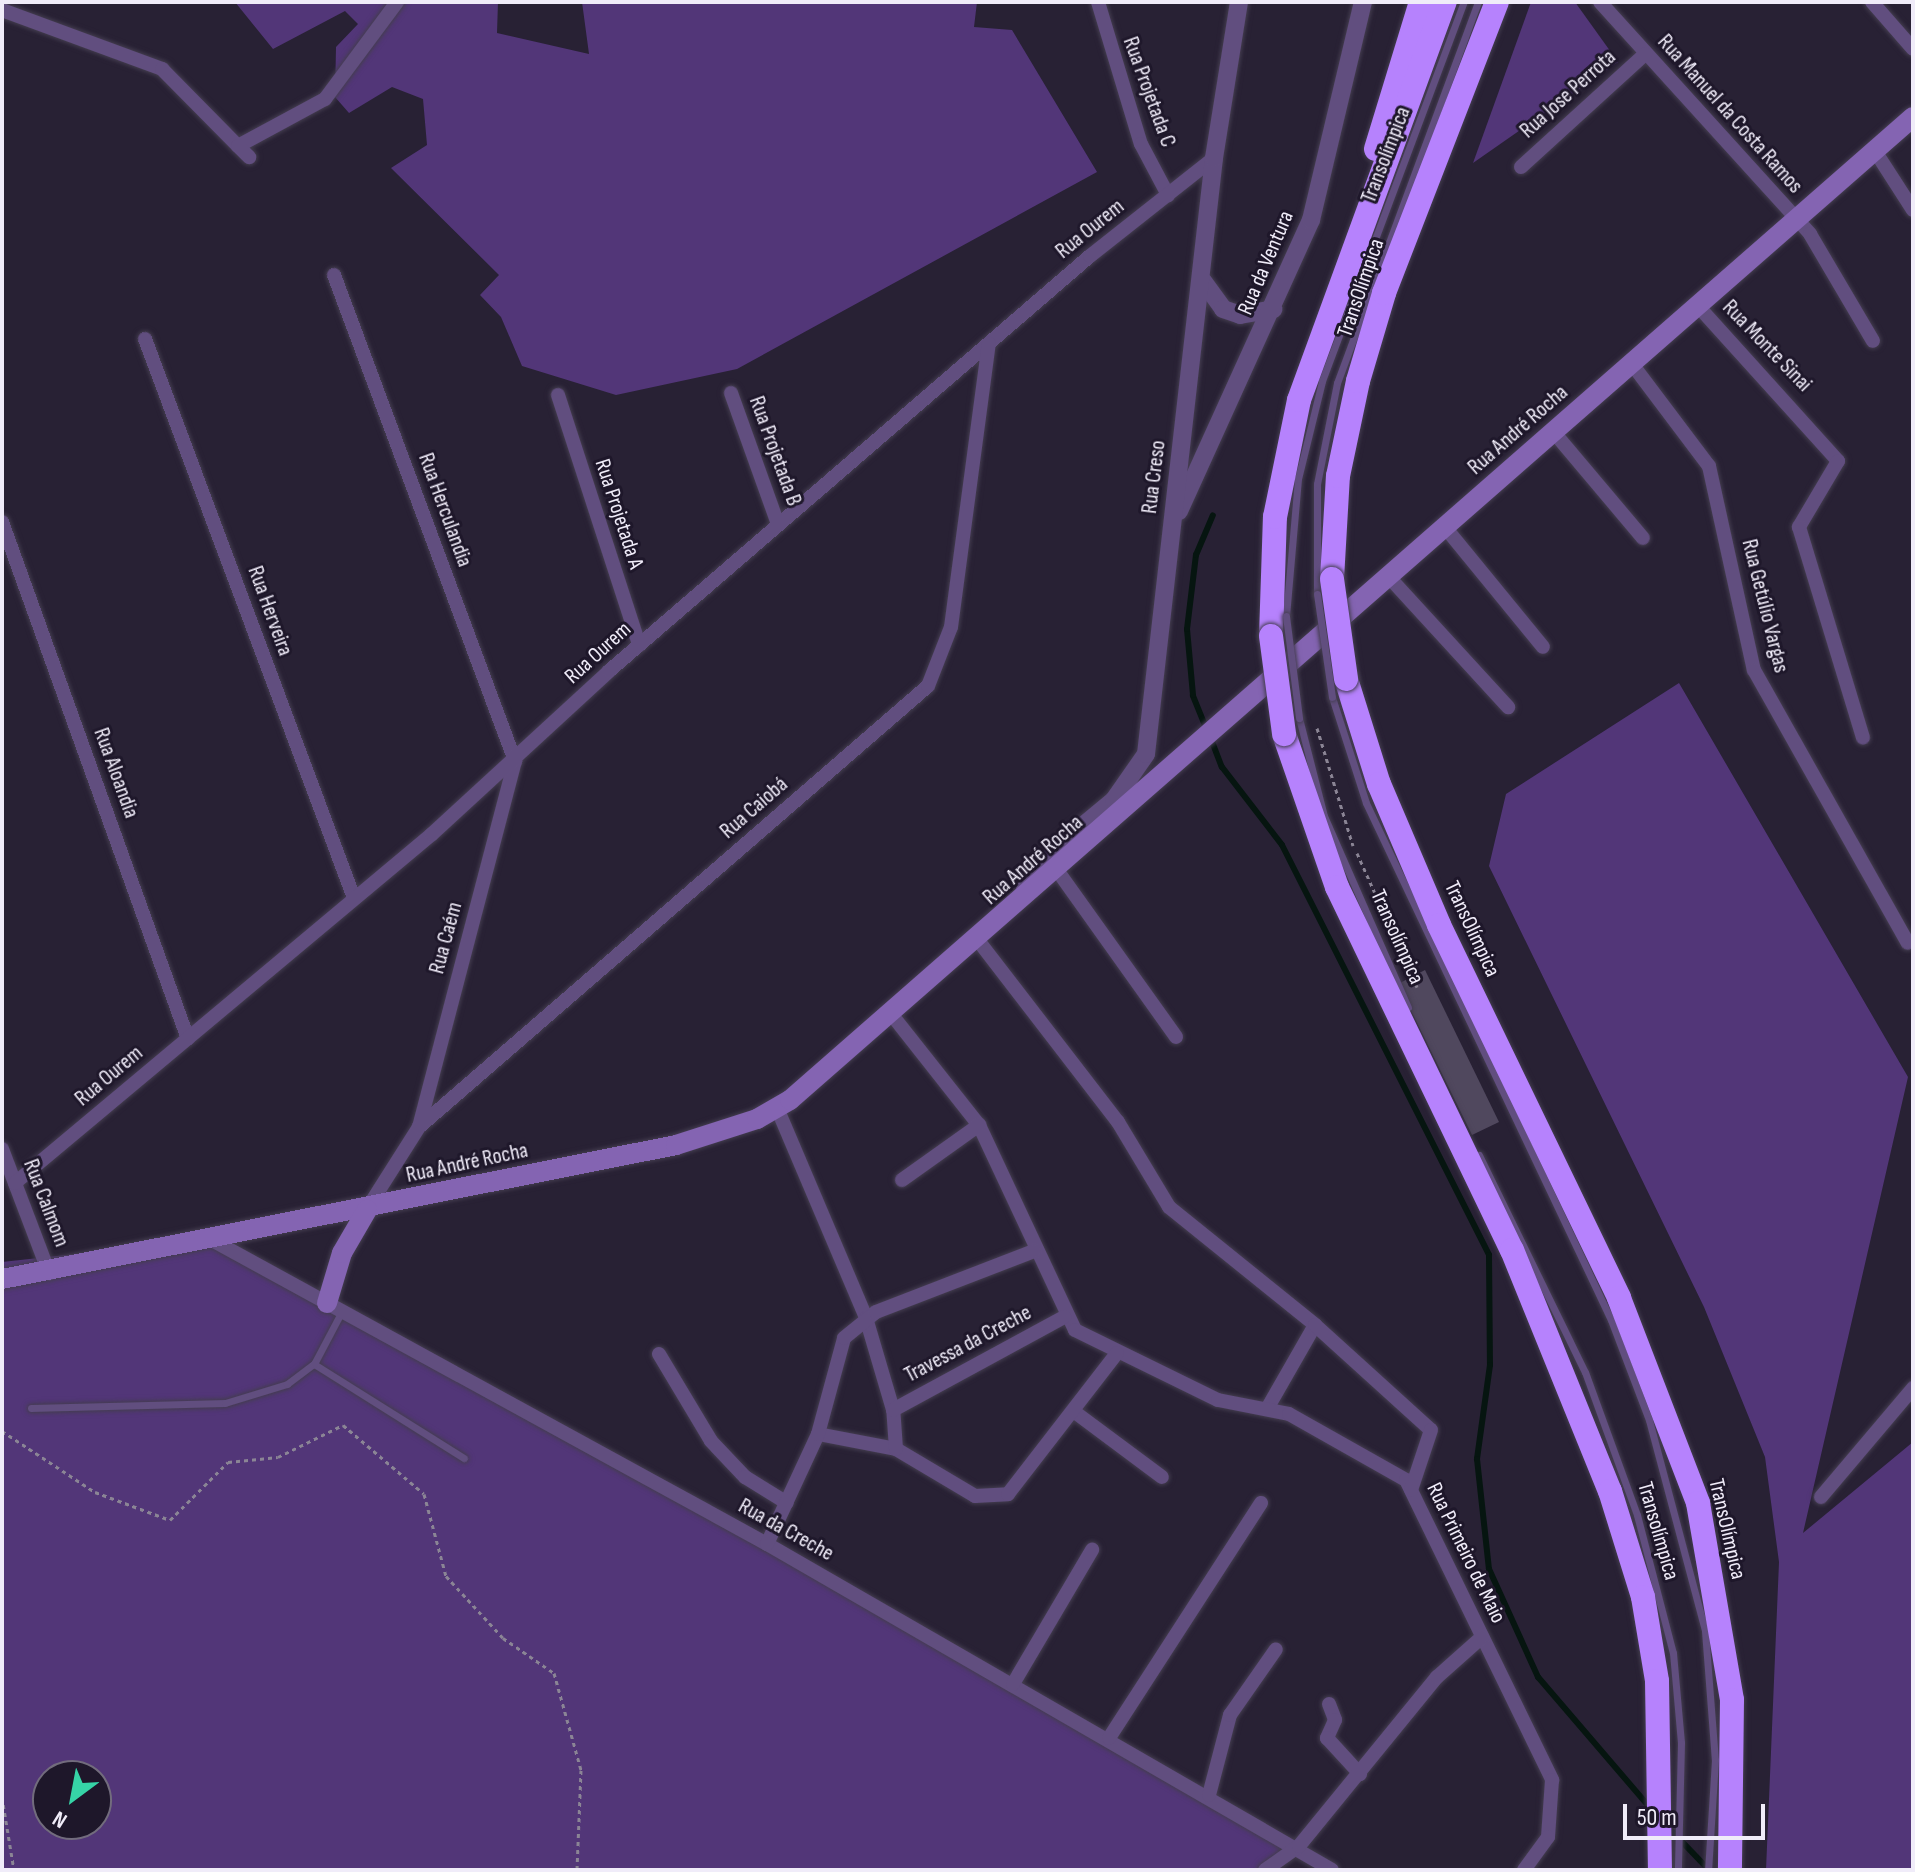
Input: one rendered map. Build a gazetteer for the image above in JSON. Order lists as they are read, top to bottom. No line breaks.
{"streets":{"highway":["TransOlímpica"],"main road":["Rua André Rocha"],"street":["Rua Projetada C","Rua Jose Perrota","Rua Manuel da Costa Ramos","Rua Ourem","Rua da Ventura","Rua Monte Sinai","Rua Projetada B","Rua Creso","Rua Herculandia","Rua Projetada A","Rua Getúlio Vargas","Rua Herveira","Rua Aloandia","Rua Caiobá","Rua Caém","Rua Calmom","Travessa da Creche","Rua da Creche","Rua Primeiro de Maio"],"lane":["Transolímpica"]},"crossings":[["Rua Projetada C","Rua Ourem"],["Rua Jose Perrota","Rua Manuel da Costa Ramos"],["Rua Manuel da Costa Ramos","Rua André Rocha"],["Transolímpica","TransOlímpica"],["Rua Ourem","Rua Projetada B"],["Rua Ourem","Rua Creso"],["Rua Ourem","Rua Herculandia"],["Rua Ourem","Rua Projetada A"],["Rua Ourem","Rua Herveira"],["Rua Ourem","Rua Aloandia"],["Rua Ourem","Rua Caiobá"],["Rua Ourem","Rua Caém"],["Rua Ourem","Rua Calmom"],["Rua da Ventura","Rua Creso"],["Rua Monte Sinai","Rua André Rocha"],["Rua André Rocha","Rua Creso"],["Rua André Rocha","Rua Getúlio Vargas"],["Rua André Rocha","Rua Caiobá"],["Rua André Rocha","Rua Calmom"],["Rua André Rocha","Rua da Creche"],["Rua André Rocha","Rua Primeiro de Maio"],["Rua Herculandia","Rua Caém"],["Rua Caiobá","Rua Caém"],["Travessa da Creche","Rua Primeiro de Maio"]],"scale_bar":"50 m","north":"bottom left"}
